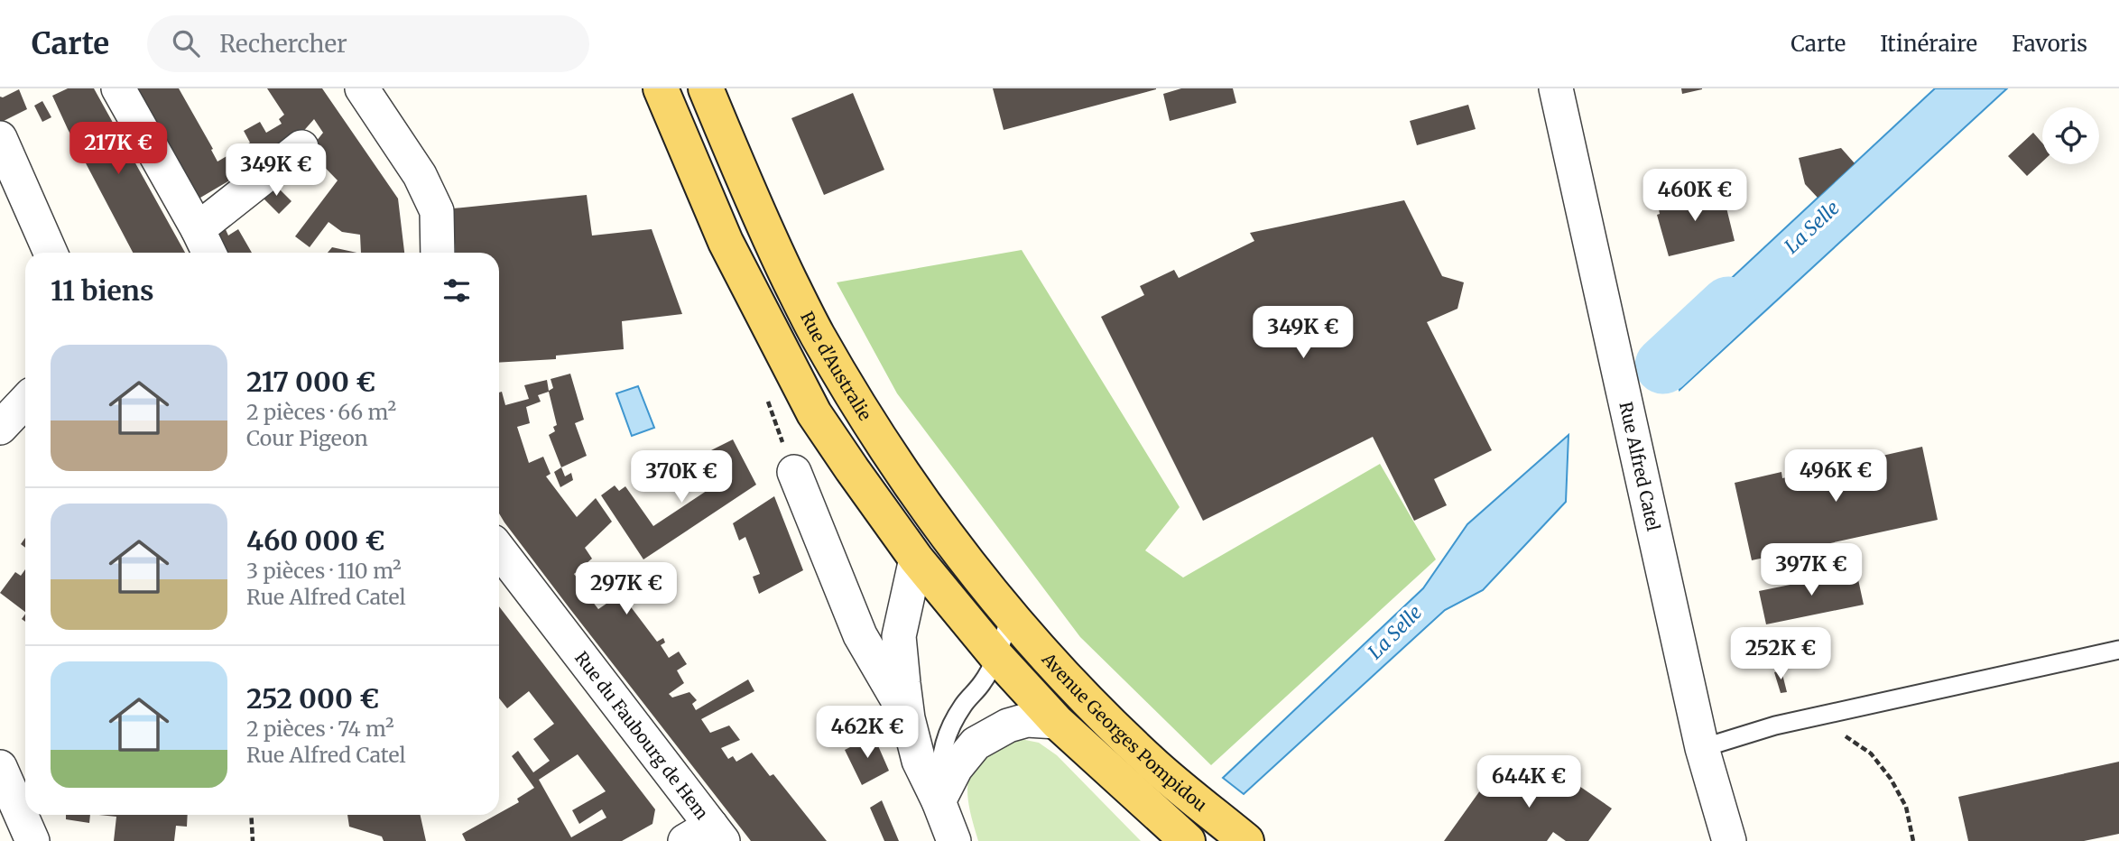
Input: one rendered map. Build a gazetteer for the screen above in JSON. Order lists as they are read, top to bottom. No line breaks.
{"streets":{"main road":["Rue d'Australie","Avenue Georges Pompidou"],"street":["Rue Alfred Catel","Rue du Faubourg de Hem"]},"crossings":[["Rue d'Australie","Avenue Georges Pompidou"]],"water":["La Selle"],"page":{"header":"Carte","search":"Rechercher","nav":["Carte","Itinéraire","Favoris"],"price":["217K €","349K €","460K €","349K €","496K €","370K €","397K €","297K €","252K €","462K €","644K €"],"heading":"11 biens","list":[{"name":"217 000 €","note":"2 pièces · 66 m² · Cour Pigeon"},{"name":"460 000 €","note":"3 pièces · 110 m² · Rue Alfred Catel"},{"name":"252 000 €","note":"2 pièces · 74 m² · Rue Alfred Catel"}]}}
